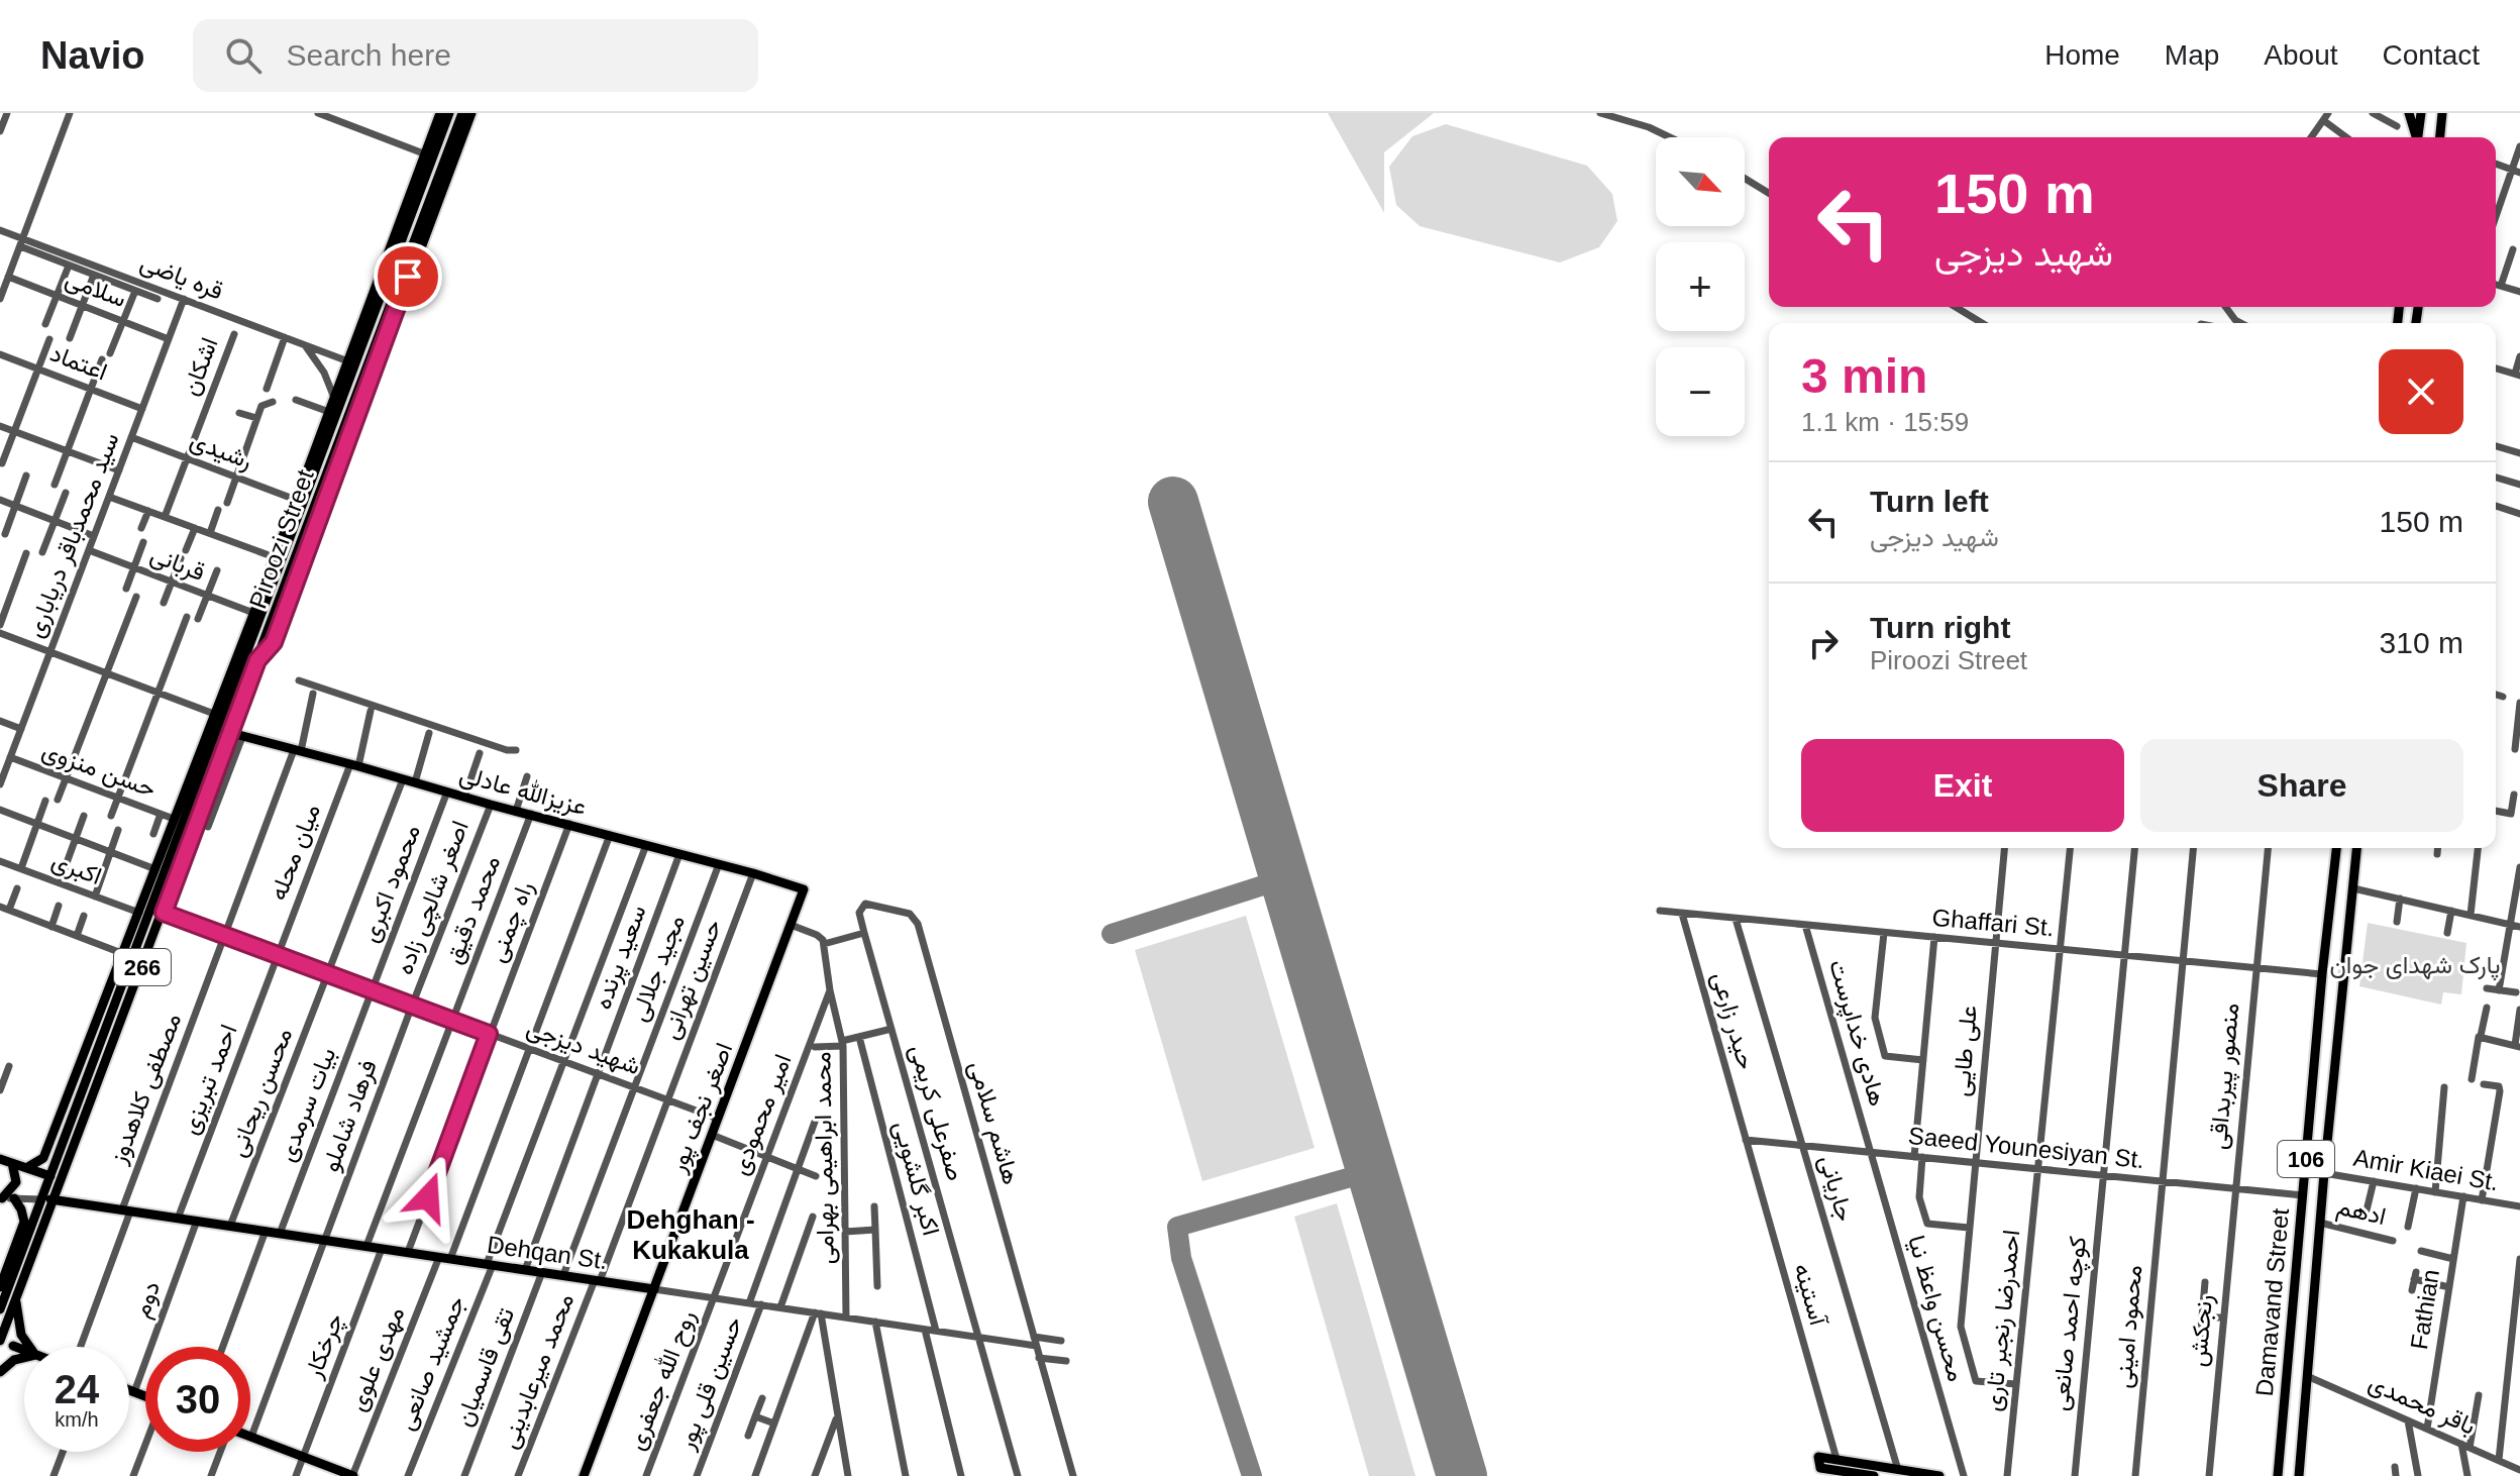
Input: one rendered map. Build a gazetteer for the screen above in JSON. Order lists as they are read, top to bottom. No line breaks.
{"streets":{"main road":["Piroozi Street","عزیزالله عادلی","266","اصغر نجف پور","106","Dehqan St.","Damavand Street"],"street":["قره یاضی","سلامی","اعتماد","اشکان","رشیدی","سید محمدباقر دریاباری","قربانی","حسن منزوی","میان محله","اکبری","محمود اکبری","اصغر شالچی زاده","محمد دقیق","راه چمنی","Ghaffari St.","سعید پرنده","مجید جلالی","حسین تهرانی","حیدر زارعی","هادی خداپرست","شهید دیزجی","علی طایی","منصور پیربداقی","احمد تبریزی","مصطفی کلاهدوز","محسن ریحانی","بیات سرمدی","صفرعلی کریمی","امیر محمودی","فرهاد شاملو","هاشم سلامی","Saeed Younesiyan St.","محمد ابراهیمی بهرامی","Amir Kiaei St.","اکبر گلشویی","جاریانی","ادهم","آستینه","دوم","محسن واعظ نیا","Fathian","احمدرضا رنجبر تاری","کوچه احمد صانعی","محمود امینی","رنجکش","چرخکار","مهدی علوی","جمشید صانعی","تقی قاسمیان","محمد میرعابدینی","روح الله جعفری","حسین قلی پور","باقر محمدی"]},"crossings":[["قره یاضی","سید محمدباقر دریاباری"],["قره یاضی","Piroozi Street"],["سلامی","سید محمدباقر دریاباری"],["اعتماد","سید محمدباقر دریاباری"],["اشکان","رشیدی"],["رشیدی","سید محمدباقر دریاباری"],["سید محمدباقر دریاباری","قربانی"],["سید محمدباقر دریاباری","حسن منزوی"],["Piroozi Street","عزیزالله عادلی"],["Piroozi Street","شهید دیزجی"],["Piroozi Street","Dehqan St."],["عزیزالله عادلی","میان محله"],["عزیزالله عادلی","محمود اکبری"],["عزیزالله عادلی","اصغر شالچی زاده"],["عزیزالله عادلی","محمد دقیق"],["عزیزالله عادلی","راه چمنی"],["عزیزالله عادلی","سعید پرنده"],["عزیزالله عادلی","مجید جلالی"],["عزیزالله عادلی","حسین تهرانی"],["عزیزالله عادلی","مصطفی کلاهدوز"],["عزیزالله عادلی","محسن ریحانی"],["عزیزالله عادلی","اصغر نجف پور"],["عزیزالله عادلی","جمشید صانعی"],["میان محله","شهید دیزجی"],["میان محله","احمد تبریزی"],["محمود اکبری","شهید دیزجی"],["محمود اکبری","بیات سرمدی"],["اصغر شالچی زاده","شهید دیزجی"],["اصغر شالچی زاده","فرهاد شاملو"],["محمد دقیق","شهید دیزجی"],["محمد دقیق","Dehqan St."],["راه چمنی","شهید دیزجی"],["راه چمنی","Dehqan St."],["Ghaffari St.","حیدر زارعی"],["Ghaffari St.","هادی خداپرست"],["Ghaffari St.","علی طایی"],["Ghaffari St.","منصور پیربداقی"],["Ghaffari St.","جاریانی"],["Ghaffari St.","Damavand Street"],["Ghaffari St.","احمدرضا رنجبر تاری"],["Ghaffari St.","کوچه احمد صانعی"],["Ghaffari St.","محمود امینی"],["سعید پرنده","شهید دیزجی"],["سعید پرنده","Dehqan St."],["مجید جلالی","شهید دیزجی"],["مجید جلالی","Dehqan St."],["حسین تهرانی","شهید دیزجی"],["حسین تهرانی","Dehqan St."],["حسین تهرانی","محمد میرعابدینی"],["حیدر زارعی","Saeed Younesiyan St."],["حیدر زارعی","آستینه"],["هادی خداپرست","Saeed Younesiyan St."],["هادی خداپرست","محسن واعظ نیا"],["شهید دیزجی","احمد تبریزی"],["شهید دیزجی","مصطفی کلاهدوز"],["شهید دیزجی","محسن ریحانی"],["شهید دیزجی","بیات سرمدی"],["شهید دیزجی","اصغر نجف پور"],["شهید دیزجی","فرهاد شاملو"],["شهید دیزجی","جمشید صانعی"],["علی طایی","Saeed Younesiyan St."],["علی طایی","احمدرضا رنجبر تاری"],["منصور پیربداقی","Saeed Younesiyan St."],["منصور پیربداقی","رنجکش"],["احمد تبریزی","Dehqan St."],["مصطفی کلاهدوز","Dehqan St."],["محسن ریحانی","Dehqan St."],["بیات سرمدی","Dehqan St."],["اصغر نجف پور","Dehqan St."],["صفرعلی کریمی","هاشم سلامی"],["صفرعلی کریمی","Dehqan St."],["امیر محمودی","محمد ابراهیمی بهرامی"],["امیر محمودی","Dehqan St."],["امیر محمودی","روح الله جعفری"],["فرهاد شاملو","Dehqan St."],["هاشم سلامی","Dehqan St."],["Saeed Younesiyan St.","جاریانی"],["Saeed Younesiyan St.","آستینه"],["Saeed Younesiyan St.","Damavand Street"],["Saeed Younesiyan St.","محسن واعظ نیا"],["Saeed Younesiyan St.","احمدرضا رنجبر تاری"],["Saeed Younesiyan St.","کوچه احمد صانعی"],["Saeed Younesiyan St.","محمود امینی"],["Saeed Younesiyan St.","رنجکش"],["محمد ابراهیمی بهرامی","Dehqan St."],["Amir Kiaei St.","Damavand Street"],["Amir Kiaei St.","Fathian"],["اکبر گلشویی","Dehqan St."],["ادهم","Damavand Street"],["Dehqan St.","دوم"],["Dehqan St.","چرخکار"],["Dehqan St.","مهدی علوی"],["Dehqan St.","جمشید صانعی"],["Dehqan St.","تقی قاسمیان"],["Dehqan St.","محمد میرعابدینی"],["Dehqan St.","روح الله جعفری"],["Dehqan St.","حسین قلی پور"],["Damavand Street","باقر محمدی"],["Fathian","باقر محمدی"]],"districts":["Dehghan - Kukakula"],"parks":["پارک شهدای جوان"],"north":"bottom right","page":{"header":"Navio","search":"Search here","nav":["Home","Map","About","Contact"],"map_buttons":["+","−"],"turn":["150 m","شهید دیزجی"],"heading":["3 min","1.1 km · 15:59"],"list":[{"name":"Turn left","note":"شهید دیزجی","value":"150 m"},{"name":"Turn right","note":"Piroozi Street","value":"310 m"}],"buttons":["Exit","Share"],"speed":"24 km/h","limit":"30"}}
